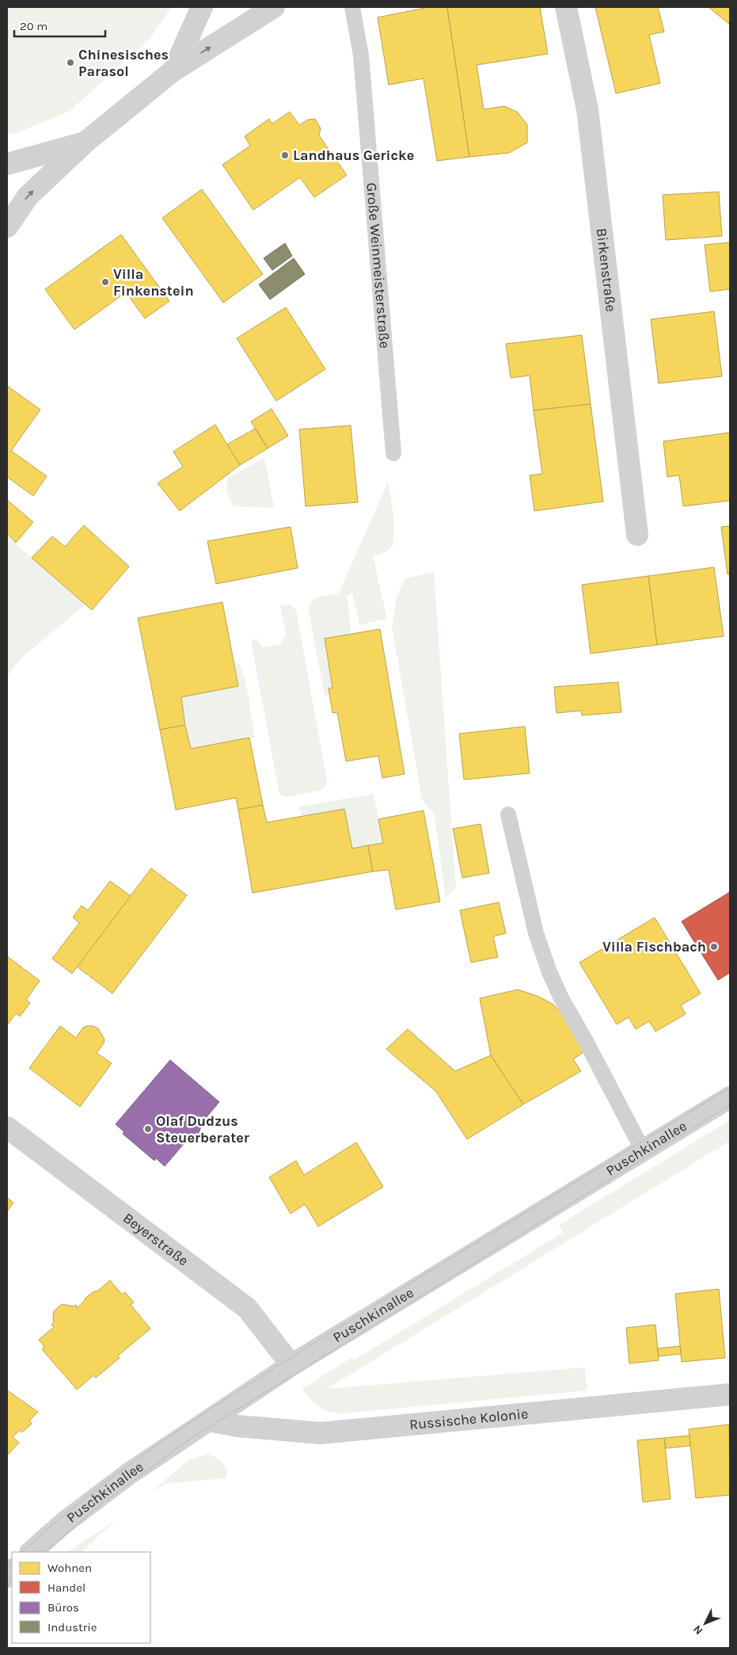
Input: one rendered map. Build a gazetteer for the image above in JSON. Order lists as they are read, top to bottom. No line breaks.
{"streets":{"street":["Birkenstraße","Puschkinallee","Beyerstraße","Russische Kolonie"],"lane":["Große Weinmeisterstraße"]},"crossings":[["Puschkinallee","Beyerstraße"],["Puschkinallee","Russische Kolonie"]],"places":["Chinesisches Parasol","Landhaus Gericke","Villa Finkenstein","Villa Fischbach","Olaf Dudzus Steuerberater"],"legend":["Wohnen","Handel","Büros","Industrie"],"scale_bar":"20 m","north":"bottom left"}
